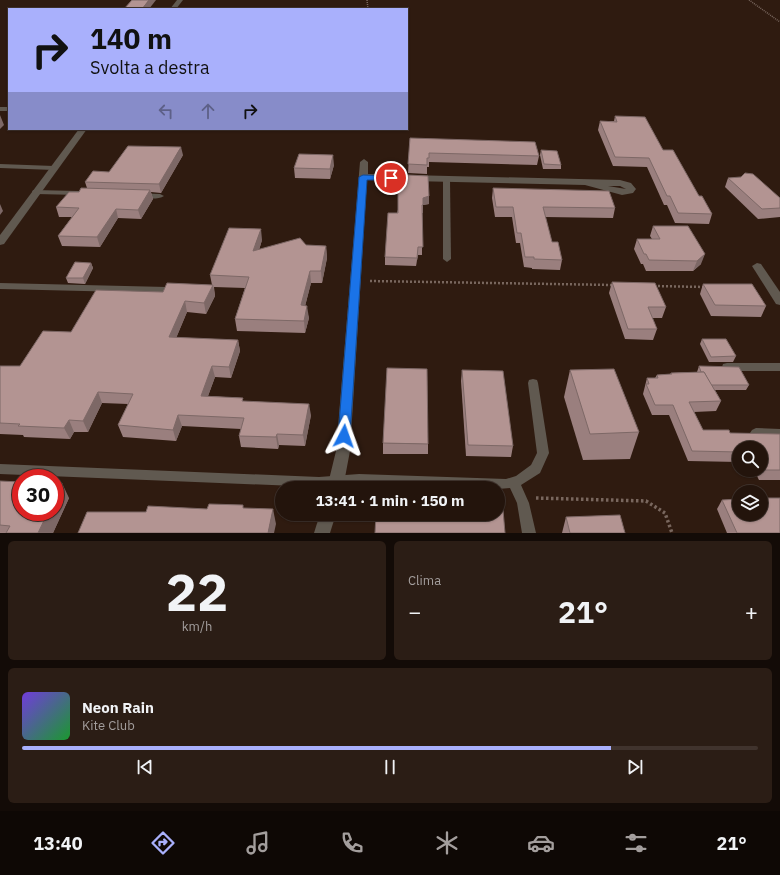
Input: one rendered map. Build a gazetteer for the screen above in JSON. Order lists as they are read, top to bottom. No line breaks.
{"page":{"turn":["140 m","Svolta a destra"],"limit":"30","trip":"13:41 · 1 min · 150 m","tile":[["22","km/h"],"Clima"],"heat":["−","21°","+"],"song":["Neon Rain","Kite Club"],"tabs":["13:40","21°"]}}
